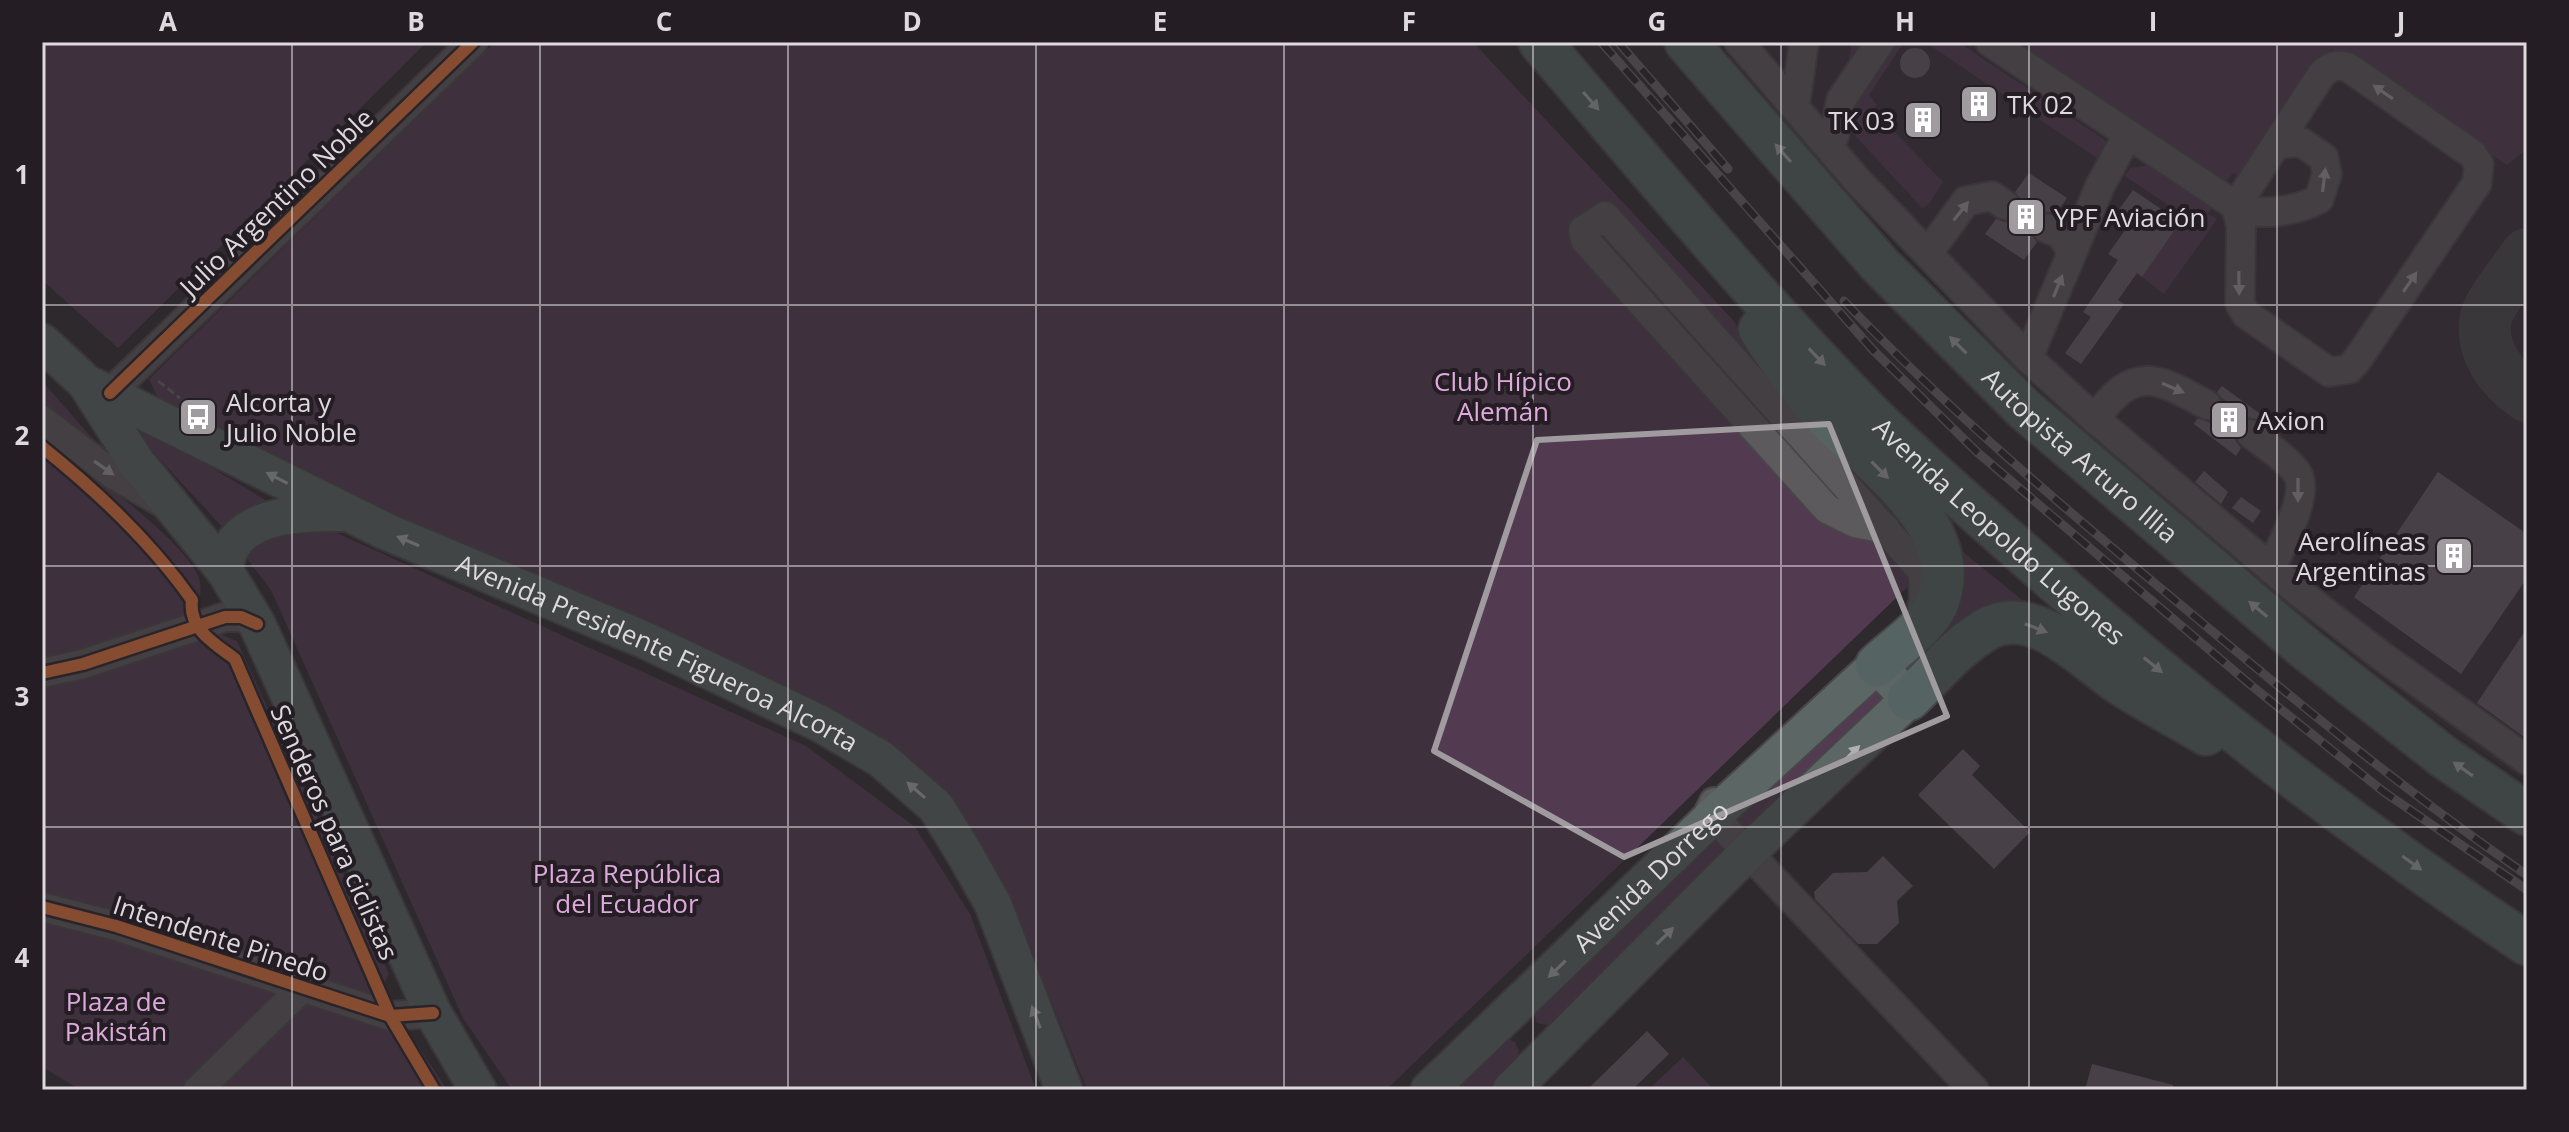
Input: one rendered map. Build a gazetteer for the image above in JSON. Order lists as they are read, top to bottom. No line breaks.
{"streets":{"highway":["Autopista Arturo Illia","Avenida Leopoldo Lugones"],"main road":["Avenida Presidente Figueroa Alcorta","Avenida Dorrego"],"street":["Julio Argentino Noble","Intendente Pinedo"],"cycle path":["Senderos para ciclistas"]},"crossings":[["Julio Argentino Noble","Avenida Presidente Figueroa Alcorta"],["Avenida Presidente Figueroa Alcorta","Intendente Pinedo"]],"one_way":["Autopista Arturo Illia","Avenida Leopoldo Lugones","Avenida Presidente Figueroa Alcorta"],"parks":["Club Hípico Alemán","Plaza República del Ecuador","Plaza de Pakistán"],"places":{"building":["TK 02","TK 03","YPF Aviación","Axion","Aerolíneas Argentinas"],"bus stop":["Alcorta y Julio Noble"]},"grid":{"columns":["A","B","C","D","E","F","G","H","I","J"],"rows":["1","2","3","4"]}}
